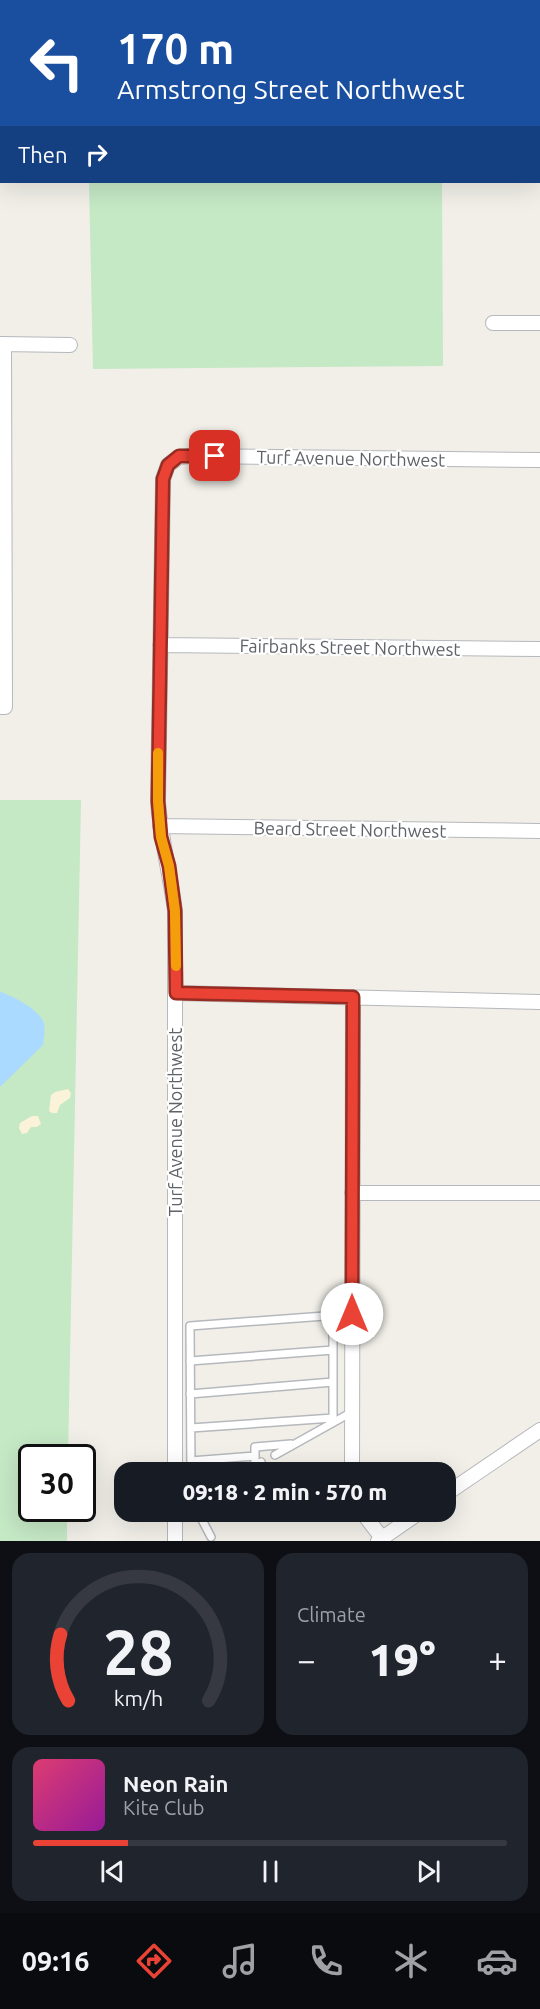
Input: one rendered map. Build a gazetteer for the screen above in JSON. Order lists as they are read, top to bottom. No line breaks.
{"streets":{"street":["Turf Avenue Northwest","Fairbanks Street Northwest","Beard Street Northwest"]},"crossings":[["Turf Avenue Northwest","Fairbanks Street Northwest"],["Turf Avenue Northwest","Beard Street Northwest"]],"page":{"turn":["170 m","Armstrong Street Northwest"],"then":"Then","limit":"30","trip":"09:18 · 2 min · 570 m","tile":"Climate","heat":["−","19°","+"],"song":["Neon Rain","Kite Club"],"tabs":"09:16","gauge":["28","km/h"]}}
